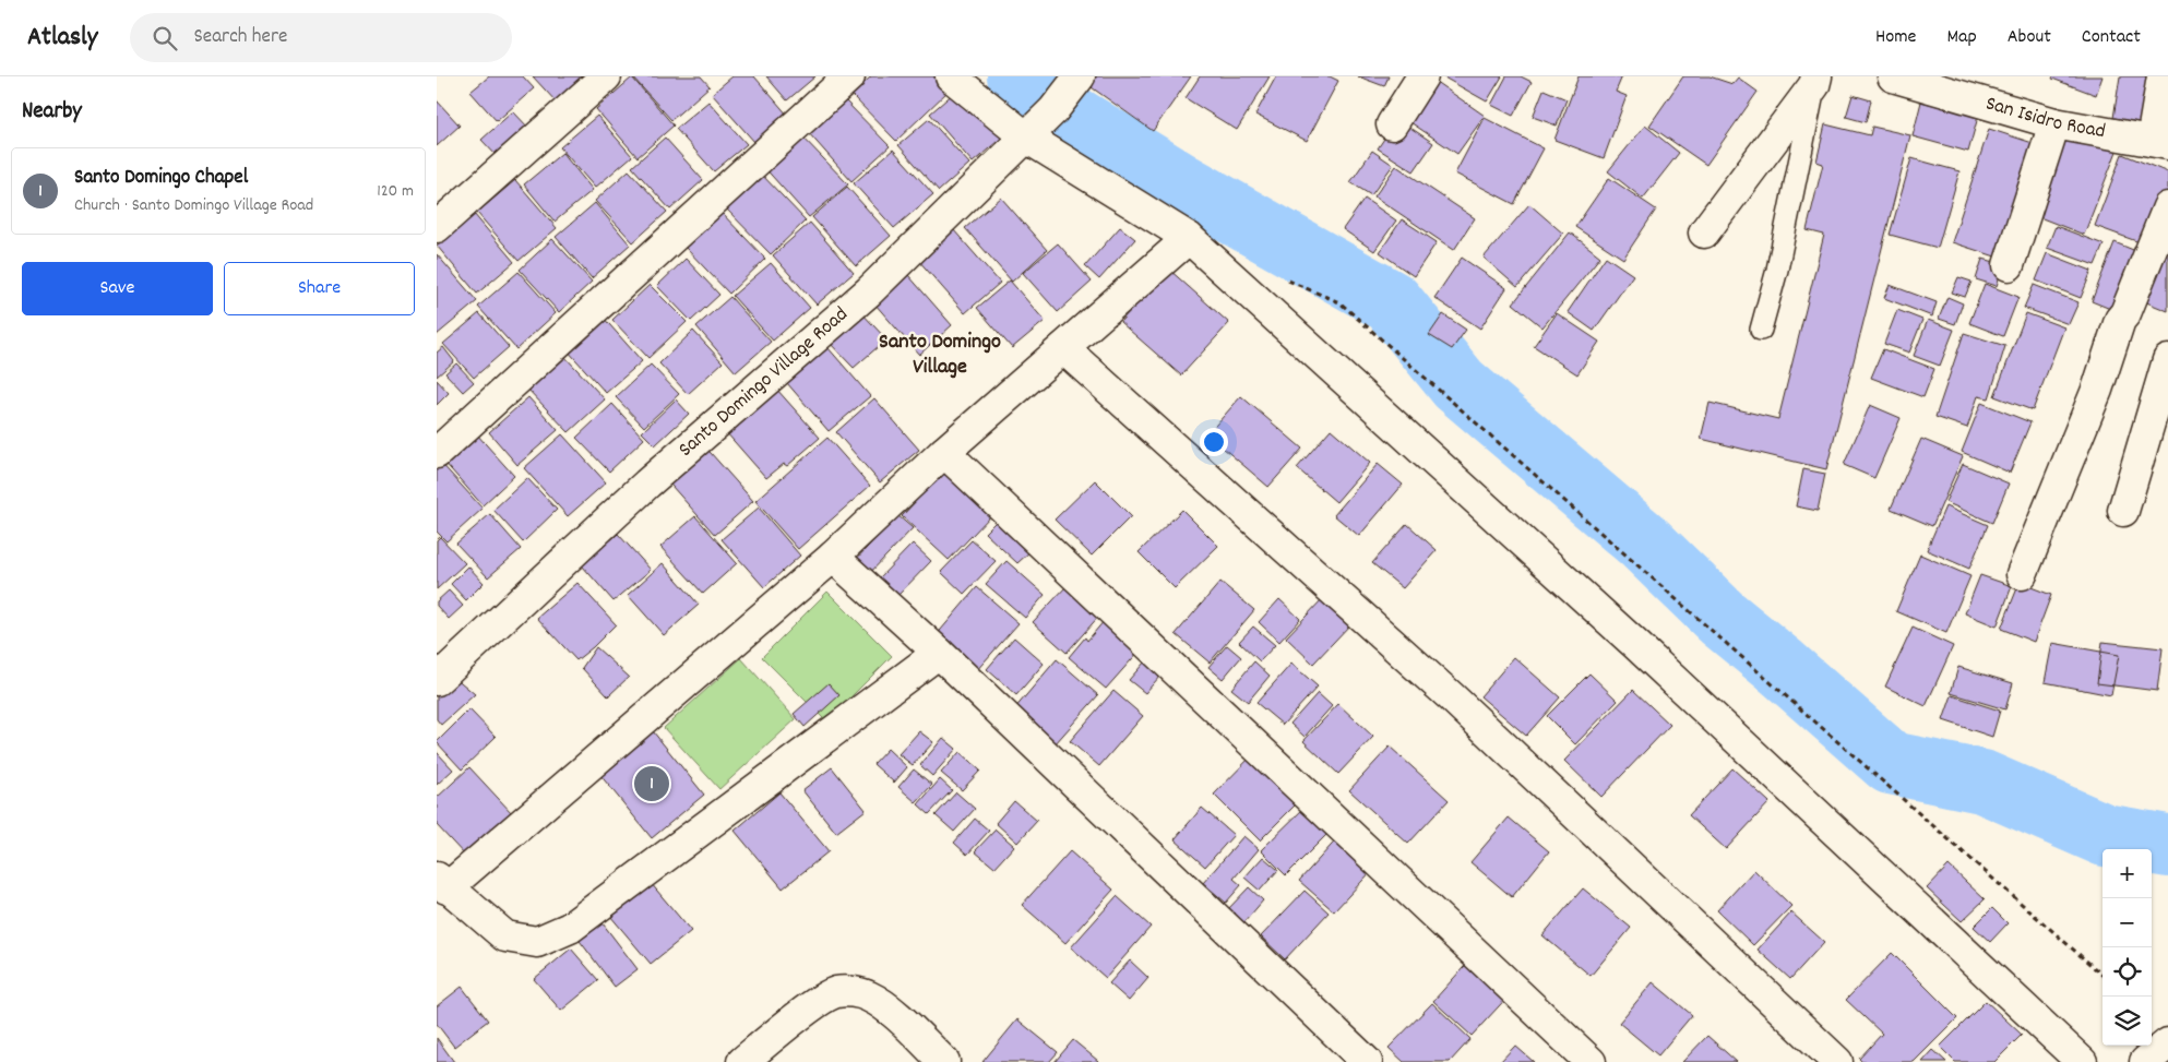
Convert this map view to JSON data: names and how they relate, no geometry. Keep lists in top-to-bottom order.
{
  "streets": {
    "street": ["San Isidro Road", "Santo Domingo Village Road"]
  },
  "districts": ["Santo Domingo Village"],
  "page": {
    "header": "Atlasly",
    "search": "Search here",
    "nav": [
      "Home",
      "Map",
      "About",
      "Contact"
    ],
    "heading": "Nearby",
    "list": [
      {
        "mark": "1",
        "name": "Santo Domingo Chapel",
        "note": "Church · Santo Domingo Village Road",
        "value": "120 m"
      }
    ],
    "buttons": ["Save", "Share"],
    "pins": "1",
    "map_buttons": ["+", "−"]
  }
}
